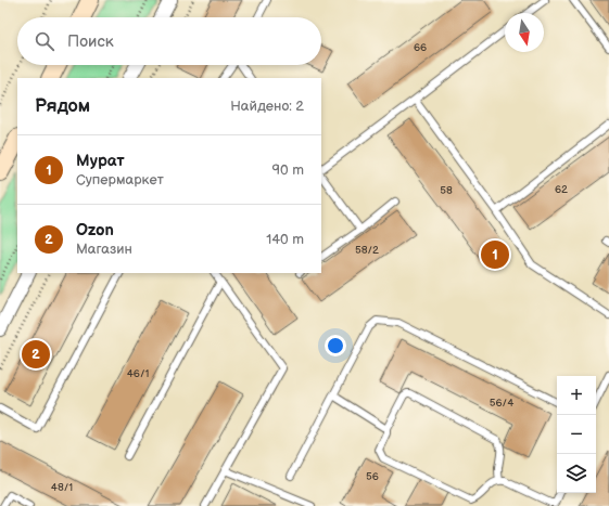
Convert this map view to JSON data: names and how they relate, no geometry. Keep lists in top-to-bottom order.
{
  "house_numbers": [
    "66",
    "62",
    "58",
    "58/2",
    "46/1",
    "56/4",
    "56",
    "48/1"
  ],
  "north": "bottom",
  "page": {
    "search": "Поиск",
    "heading": ["Рядом", "Найдено: 2"],
    "list": [
      {
        "mark": "1",
        "name": "Мурат",
        "note": "Супермаркет",
        "value": "90 m"
      },
      {
        "mark": "2",
        "name": "Ozon",
        "note": "Магазин",
        "value": "140 m"
      }
    ],
    "pins": ["1", "2"],
    "map_buttons": ["+", "−"]
  }
}
